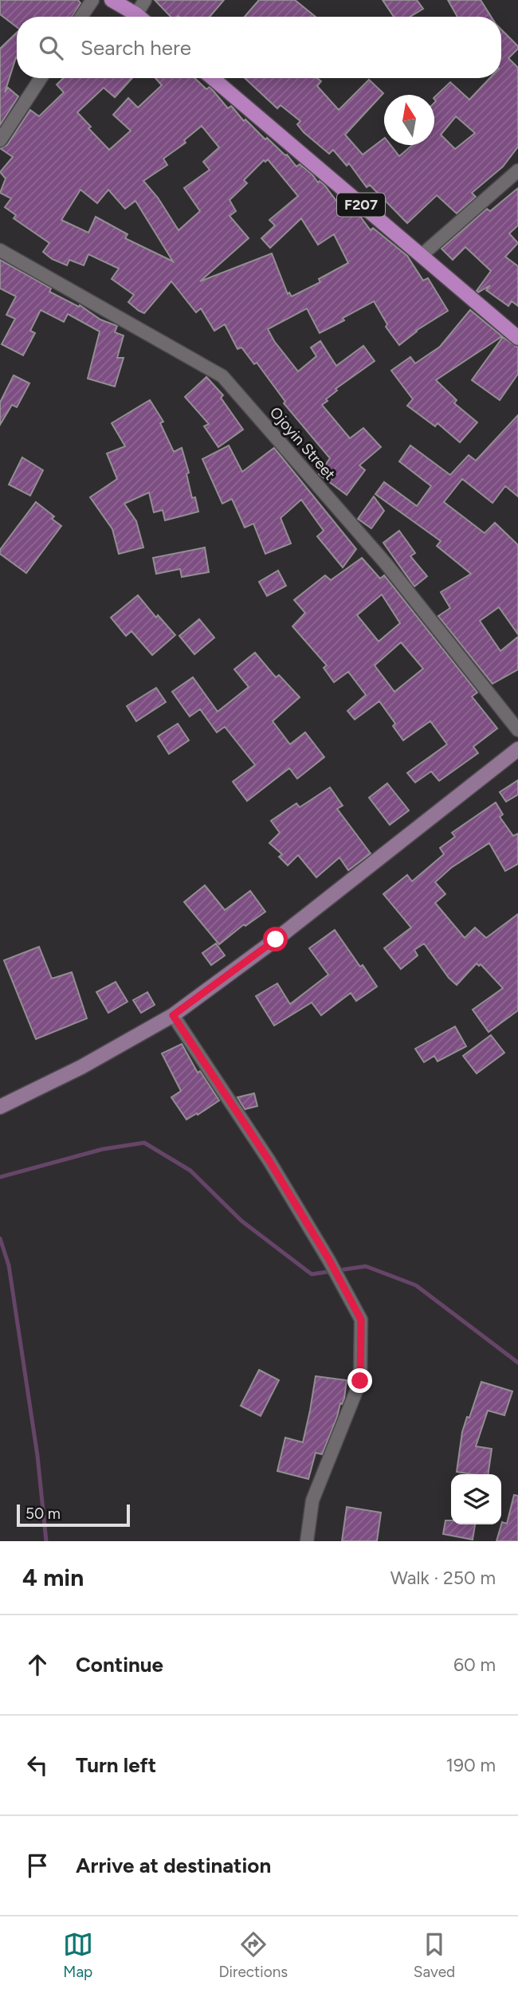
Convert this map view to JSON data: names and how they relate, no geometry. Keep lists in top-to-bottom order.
{
  "streets": {
    "main road": ["F207"],
    "street": ["Ojoyin Street"]
  },
  "scale_bar": "50 m",
  "north": "top",
  "page": {
    "search": "Search here",
    "scale": "50 m",
    "heading": ["4 min", "Walk · 250 m"],
    "list": [
      ["Continue", "60 m"],
      ["Turn left", "190 m"],
      "Arrive at destination"
    ],
    "nav": ["Map", "Directions", "Saved"]
  }
}
